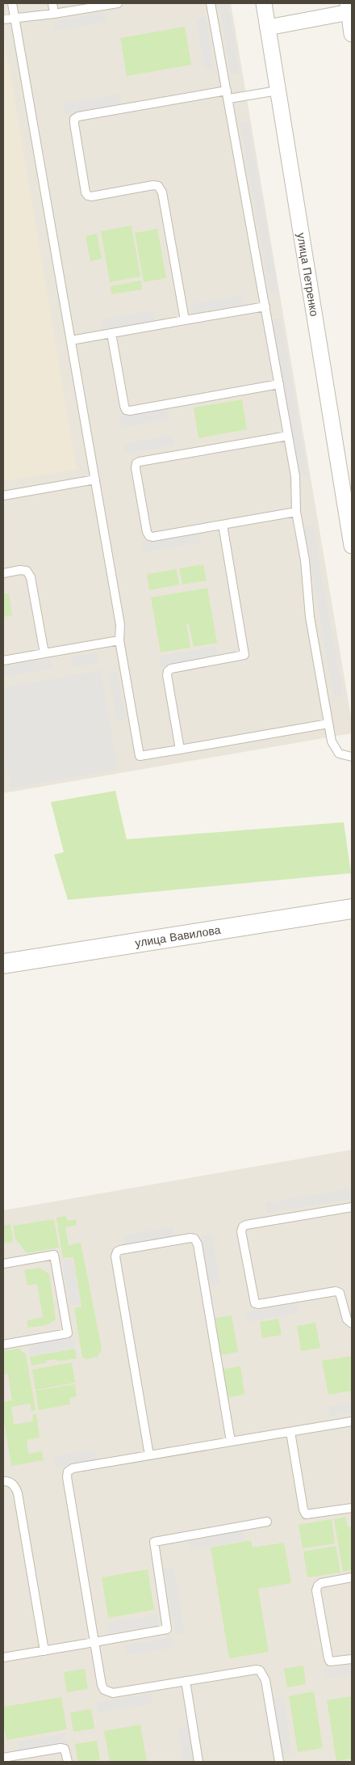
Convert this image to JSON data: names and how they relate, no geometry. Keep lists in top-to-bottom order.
{
  "streets": {
    "street": ["улица Петренко", "улица Вавилова"]
  }
}
